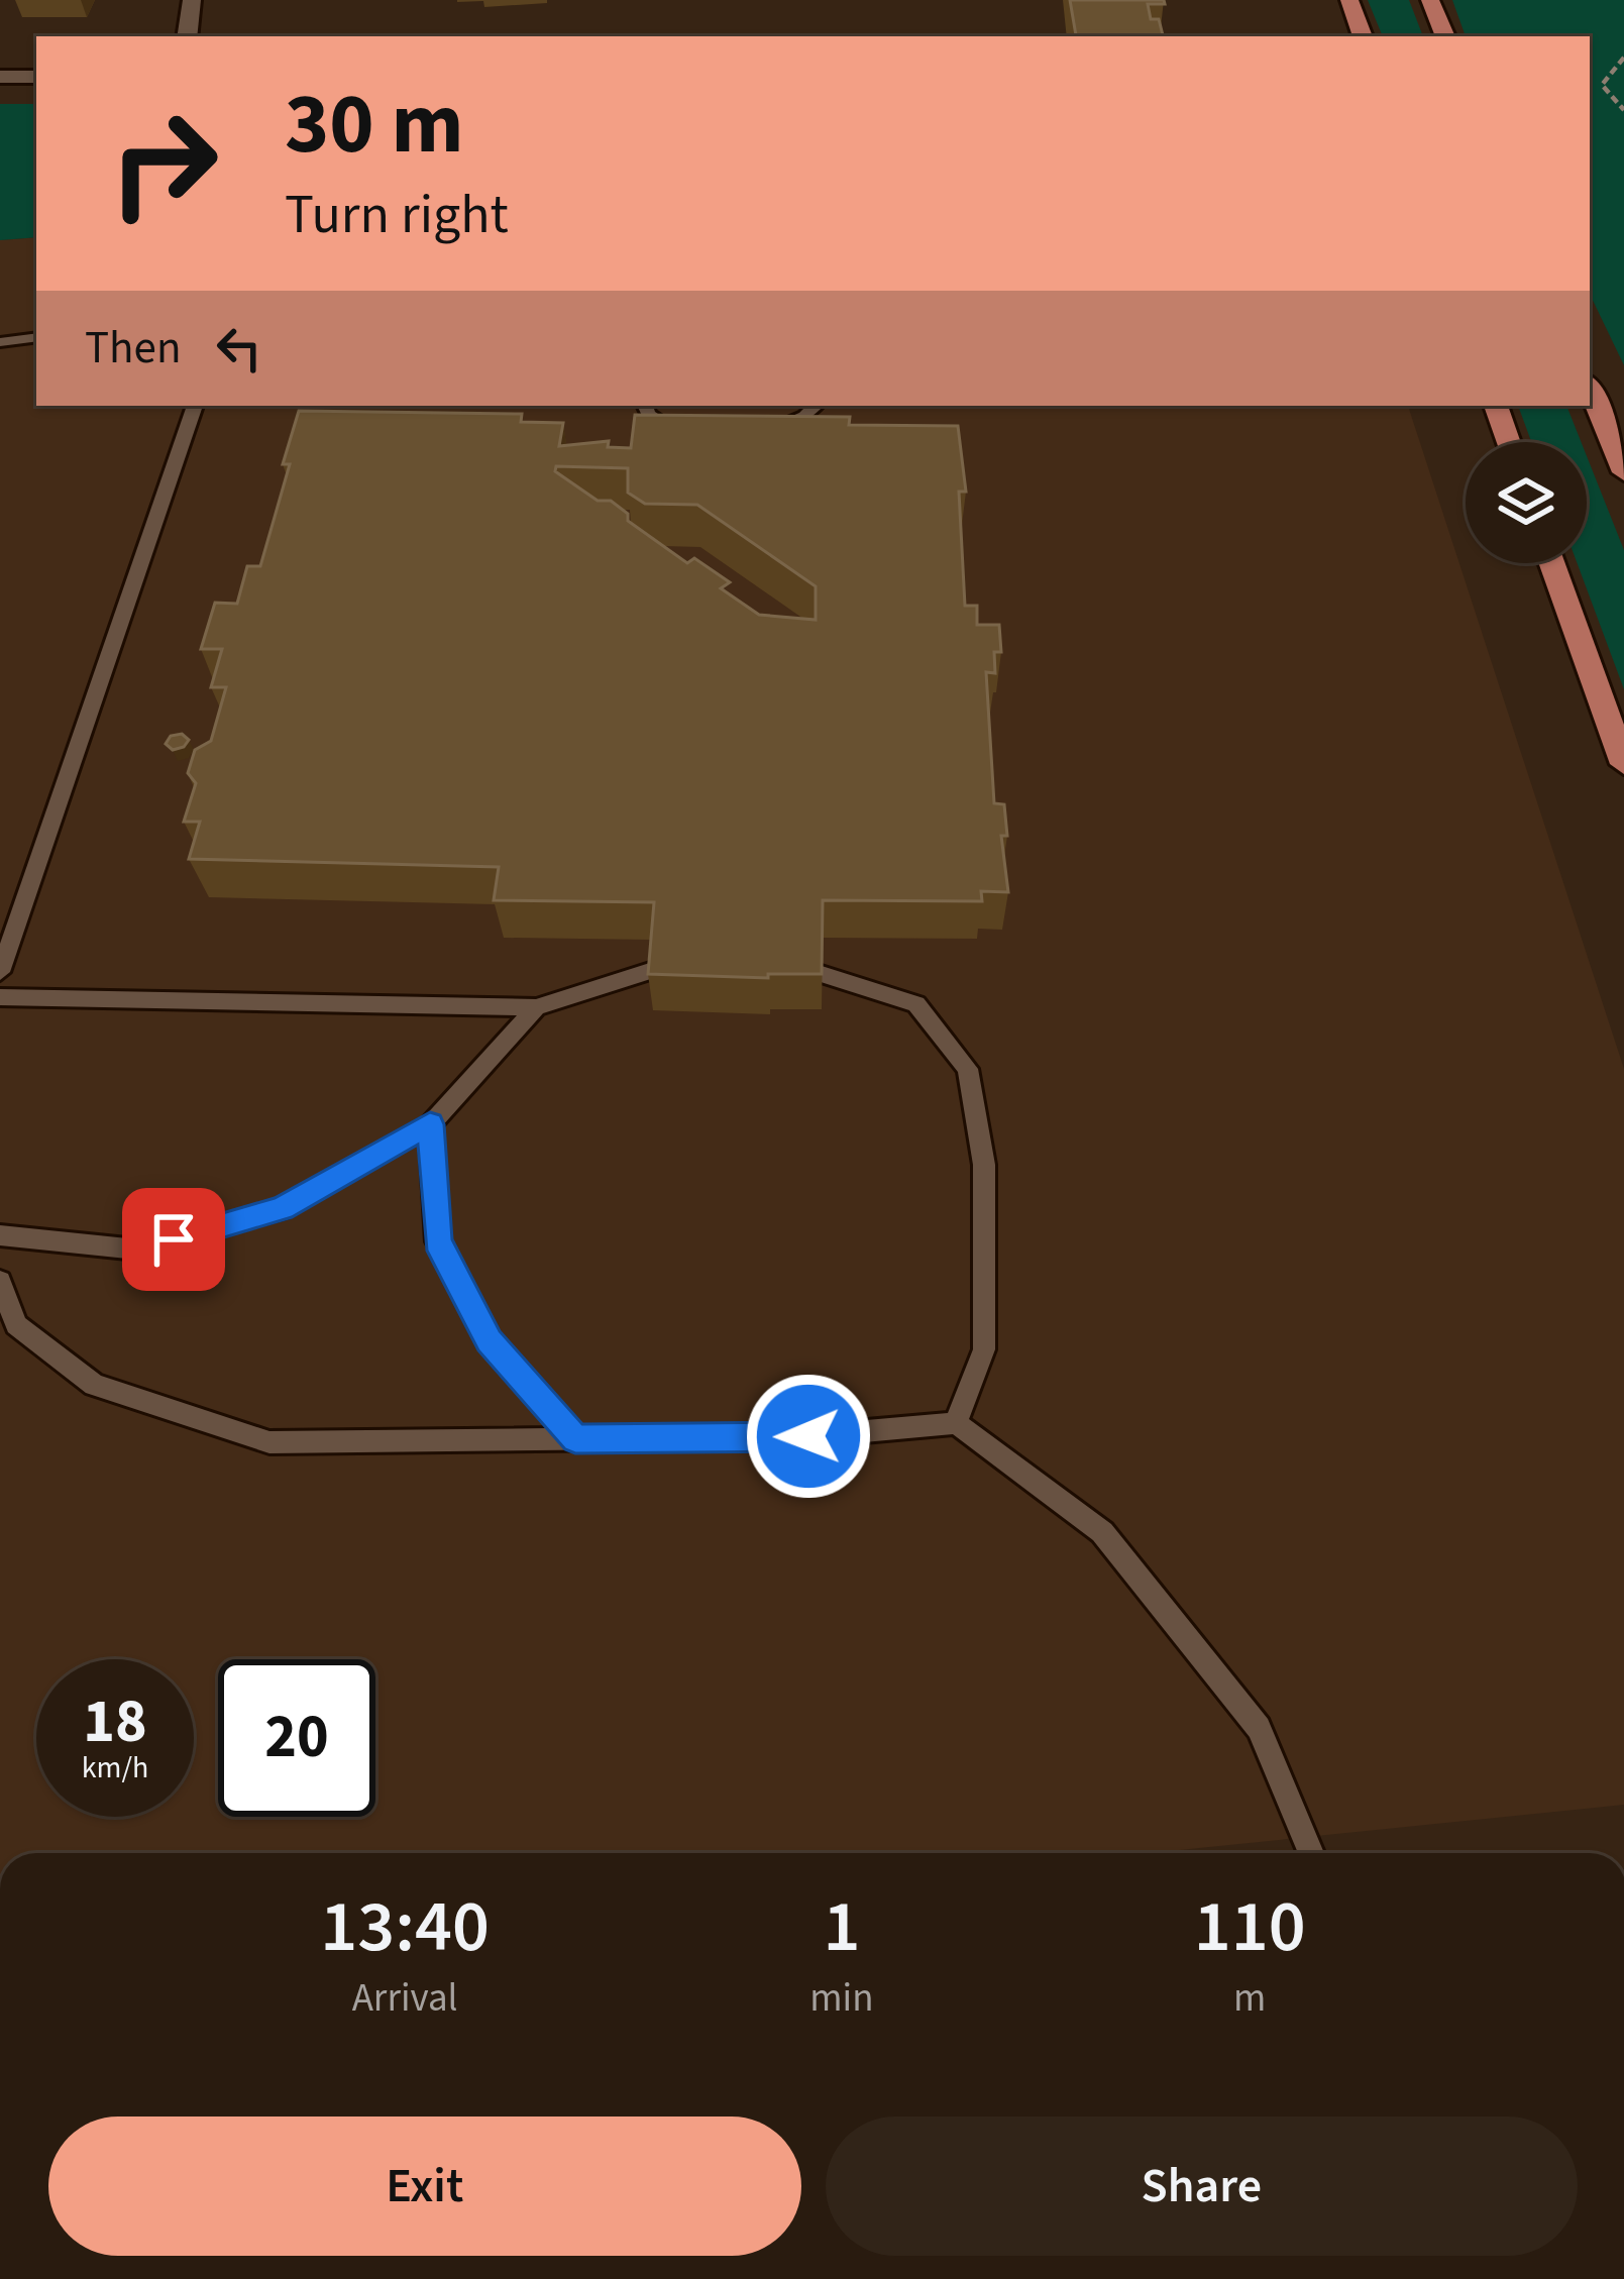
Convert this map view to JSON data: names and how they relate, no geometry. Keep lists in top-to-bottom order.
{
  "page": {
    "turn": ["30 m", "Turn right"],
    "then": "Then",
    "speed": "18 km/h",
    "limit": "20",
    "eta": [
      "13:40",
      "Arrival",
      "1",
      "min",
      "110",
      "m"
    ],
    "buttons": ["Exit", "Share"]
  }
}
